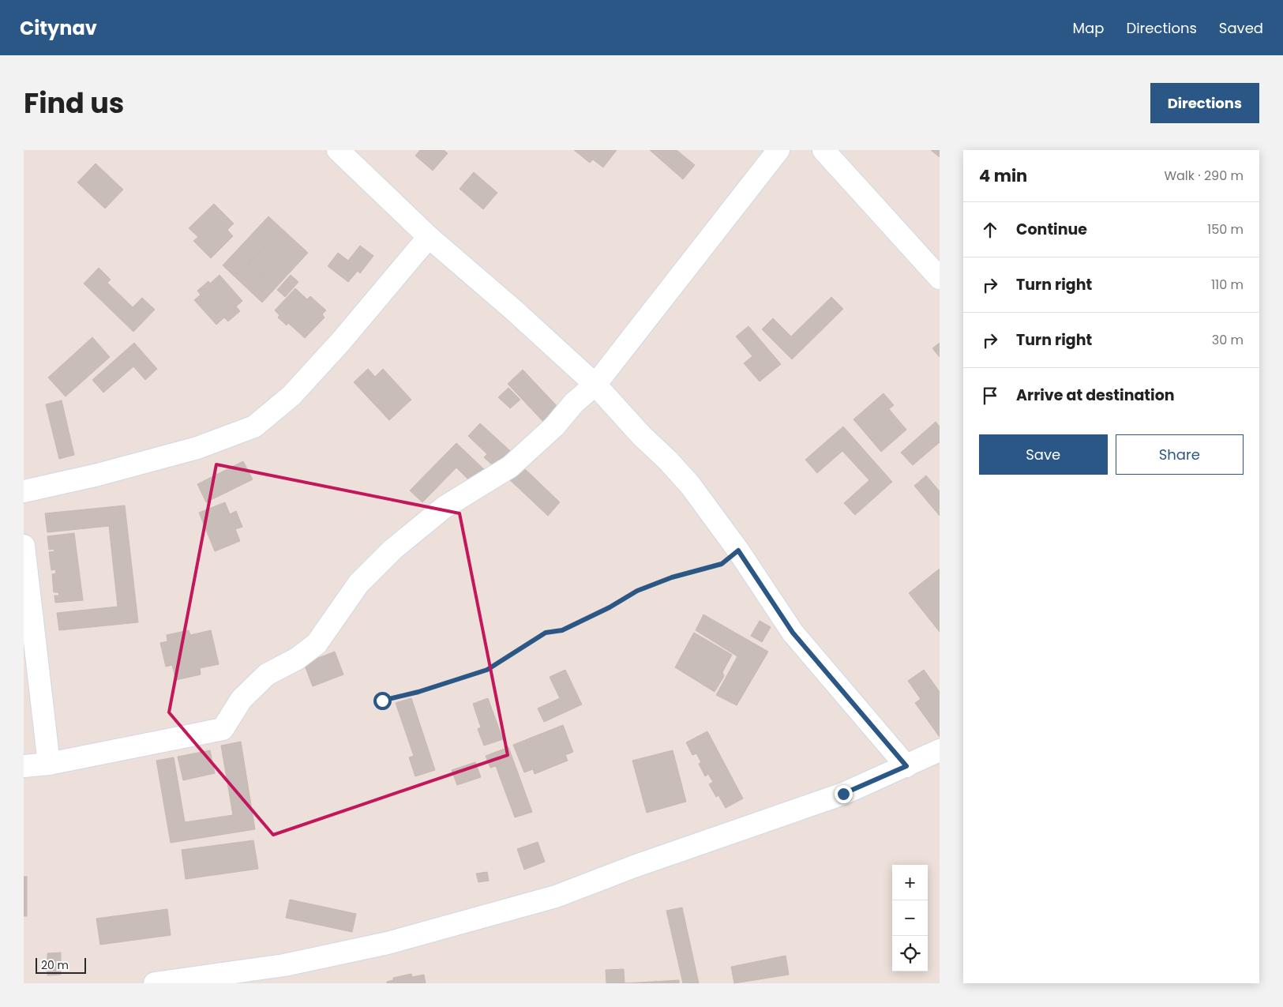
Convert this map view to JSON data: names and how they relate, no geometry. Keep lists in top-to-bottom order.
{
  "scale_bar": "20 m",
  "page": {
    "header": "Citynav",
    "nav": ["Map", "Directions", "Saved"],
    "title": "Find us",
    "buttons": [
      "Directions",
      ["Save", "Share"]
    ],
    "heading": ["4 min", "Walk · 290 m"],
    "list": [
      ["Continue", "150 m"],
      ["Turn right", "110 m"],
      ["Turn right", "30 m"],
      "Arrive at destination"
    ],
    "map_buttons": ["+", "−"],
    "scale": "20 m"
  }
}
